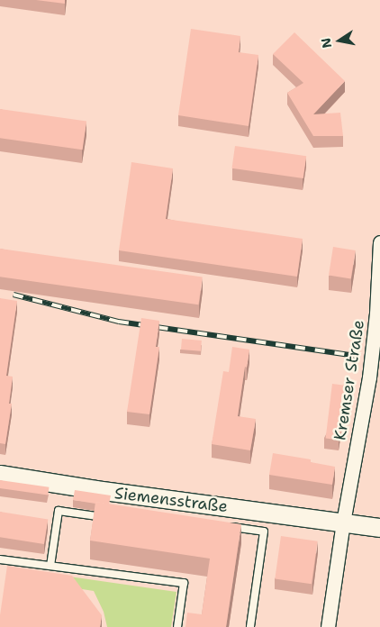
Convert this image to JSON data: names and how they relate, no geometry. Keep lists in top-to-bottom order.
{
  "streets": {
    "street": ["Kremser Straße", "Siemensstraße"]
  },
  "crossings": [
    ["Kremser Straße", "Siemensstraße"]
  ],
  "north": "left"
}
